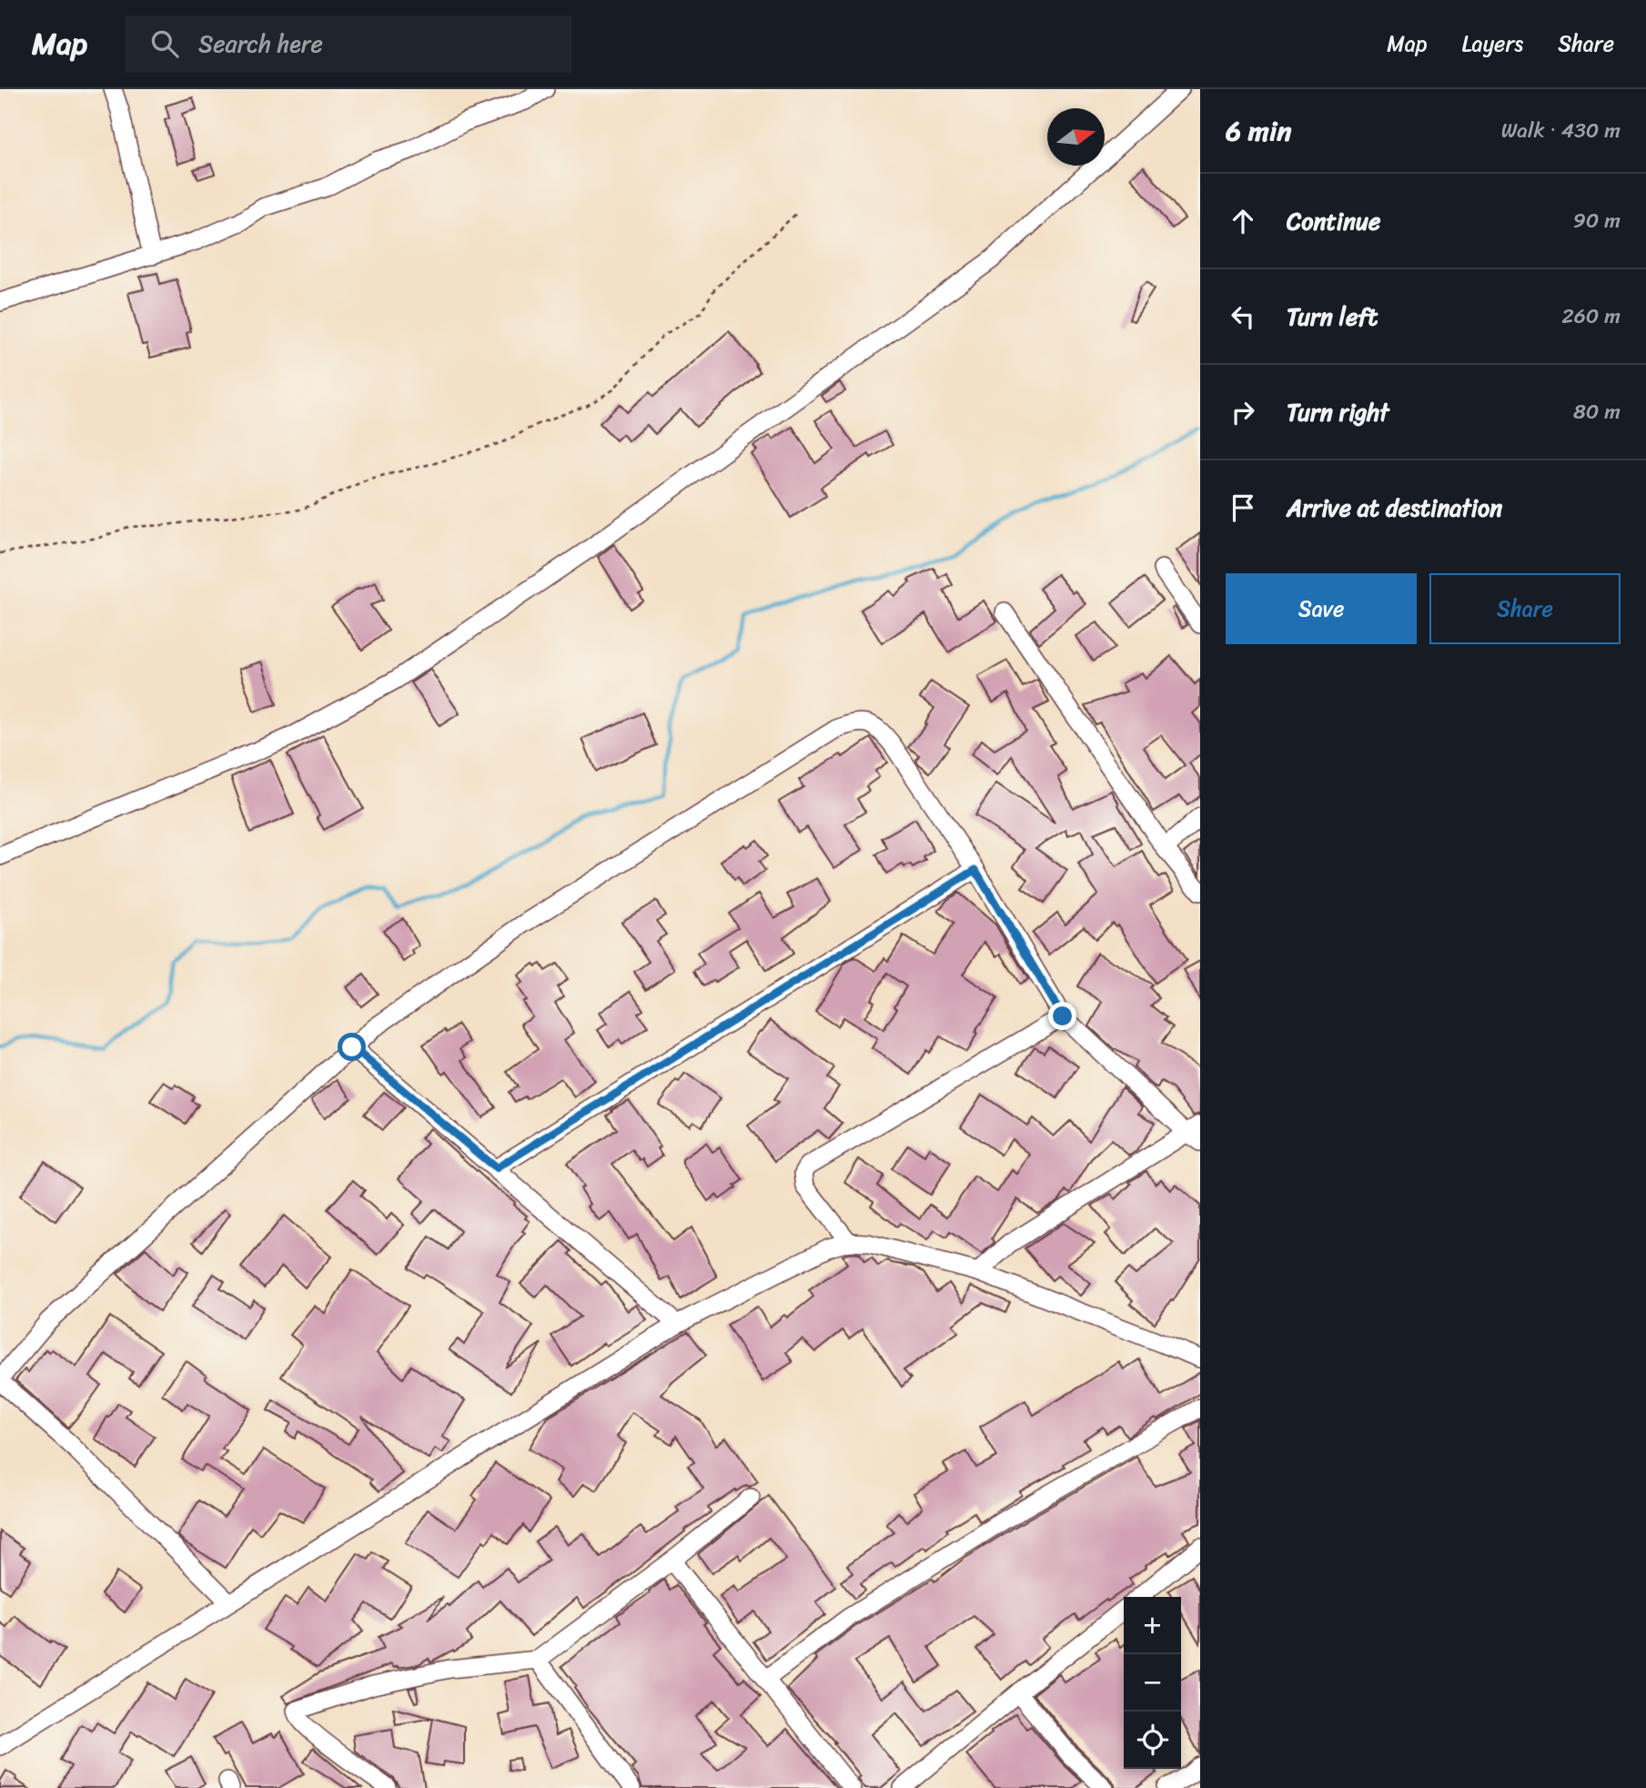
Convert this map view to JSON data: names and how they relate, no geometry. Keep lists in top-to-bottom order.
{
  "north": "right",
  "page": {
    "header": "Map",
    "search": "Search here",
    "nav": ["Map", "Layers", "Share"],
    "heading": ["6 min", "Walk · 430 m"],
    "list": [
      ["Continue", "90 m"],
      ["Turn left", "260 m"],
      ["Turn right", "80 m"],
      "Arrive at destination"
    ],
    "buttons": ["Save", "Share"],
    "map_buttons": ["+", "−"]
  }
}
